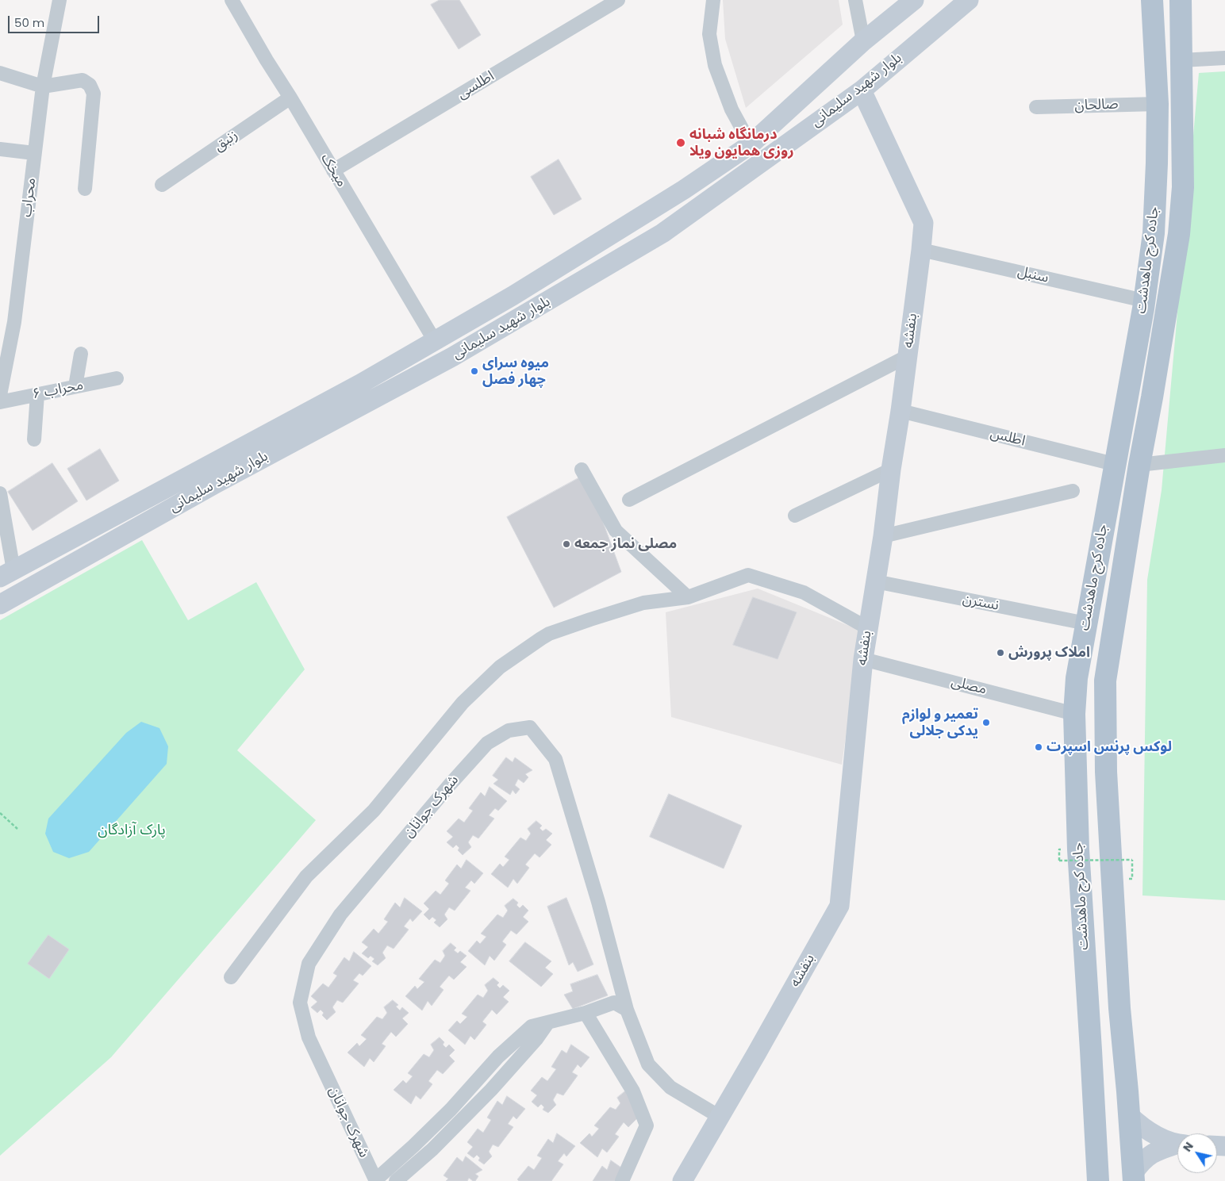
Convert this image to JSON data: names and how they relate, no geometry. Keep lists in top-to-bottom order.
{
  "streets": {
    "main road": ["بلوار شهید سلیمانی", "جاده کرج ماهدشت", "بنفشه"],
    "street": [
      "اطلسی",
      "صالحان",
      "زنبق",
      "میخک",
      "محراب",
      "سنبل",
      "محراب ۶",
      "اطلس",
      "نسترن",
      "مصلی",
      "شهرک جوانان"
    ]
  },
  "crossings": [
    ["اطلسی", "میخک"],
    ["بلوار شهید سلیمانی", "میخک"],
    ["بلوار شهید سلیمانی", "بنفشه"],
    ["صالحان", "جاده کرج ماهدشت"],
    ["زنبق", "میخک"],
    ["جاده کرج ماهدشت", "سنبل"],
    ["جاده کرج ماهدشت", "اطلس"],
    ["جاده کرج ماهدشت", "نسترن"],
    ["جاده کرج ماهدشت", "مصلی"],
    ["سنبل", "بنفشه"],
    ["بنفشه", "اطلس"],
    ["بنفشه", "نسترن"],
    ["بنفشه", "مصلی"],
    ["بنفشه", "شهرک جوانان"]
  ],
  "parks": ["پارک آزادگان"],
  "places": [
    "درمانگاه شبانه روزی همایون ویلا",
    "میوه سرای چهار فصل",
    "مصلی نماز جمعه",
    "املاک پرورش",
    "تعمیر و لوازم یدکی جلالی",
    "لوکس پرنس اسپرت"
  ],
  "scale_bar": "50 m",
  "north": "top left"
}
